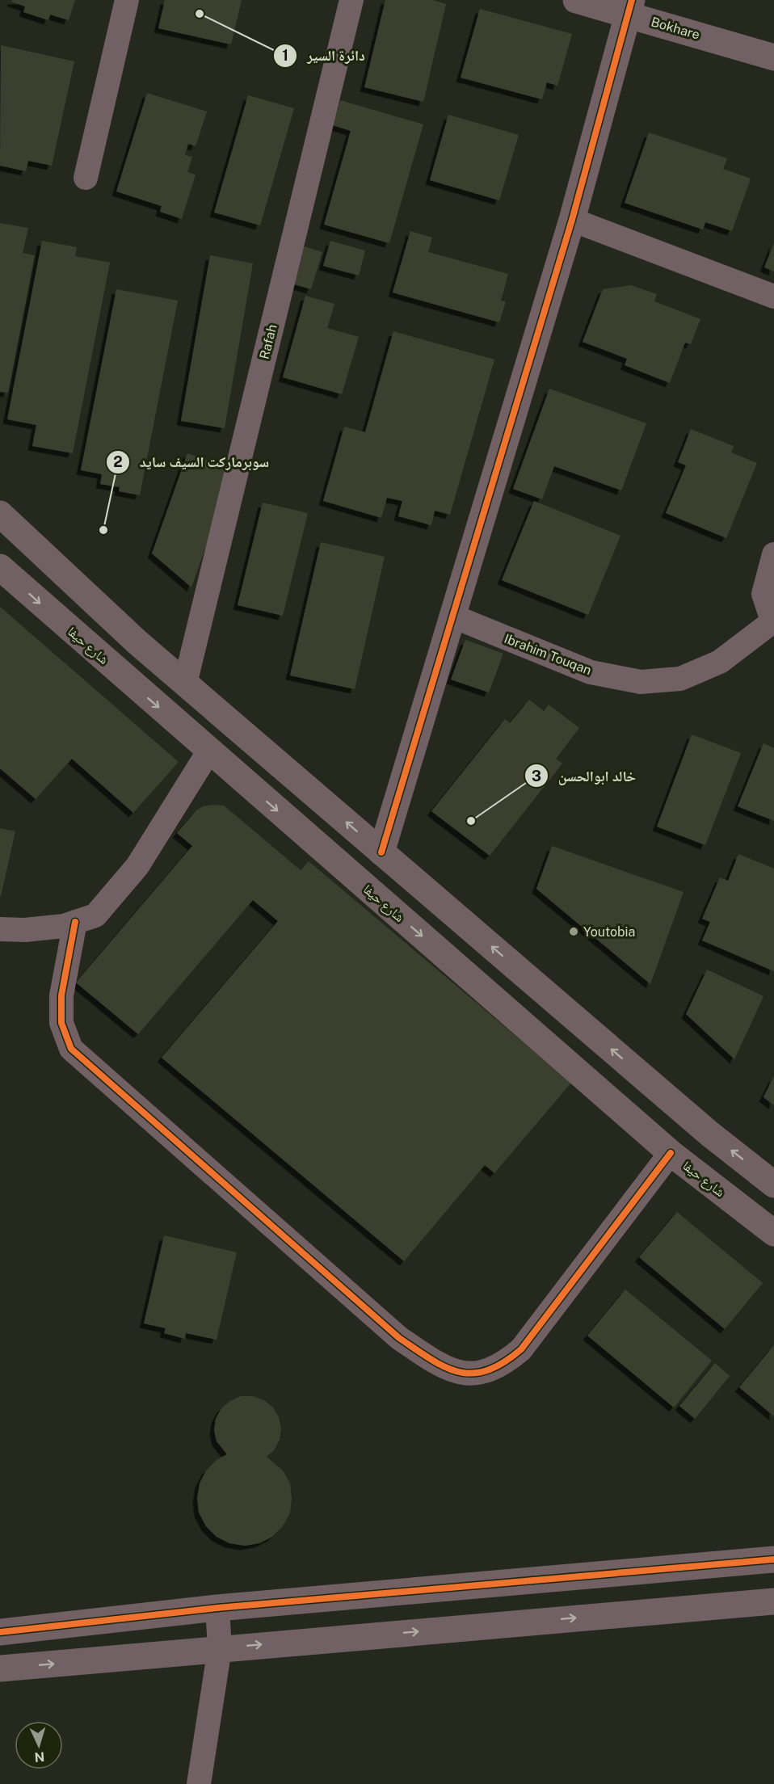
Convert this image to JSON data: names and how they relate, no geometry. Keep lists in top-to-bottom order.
{
  "streets": {
    "main road": ["شارع حيفا"],
    "street": ["Bokhare", "Rafah", "Ibrahim Touqan"]
  },
  "places": [
    "دائرة السير",
    "سوبرماركت السيف سايد",
    "خالد ابوالحسن",
    "Youtobia"
  ],
  "north": "bottom"
}
